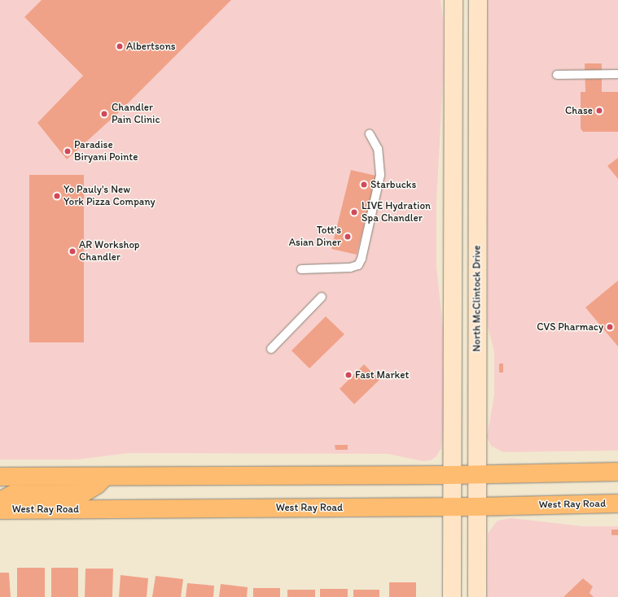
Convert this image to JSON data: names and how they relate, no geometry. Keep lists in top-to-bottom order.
{
  "streets": {
    "main road": ["North McClintock Drive", "West Ray Road"]
  },
  "crossings": [
    ["North McClintock Drive", "West Ray Road"]
  ],
  "places": [
    "Albertsons",
    "Chase",
    "Chandler Pain Clinic",
    "Paradise Biryani Pointe",
    "Starbucks",
    "Yo Pauly's New York Pizza Company",
    "LIVE Hydration Spa Chandler",
    "Tott's Asian Diner",
    "AR Workshop Chandler",
    "CVS Pharmacy",
    "Fast Market"
  ]
}
